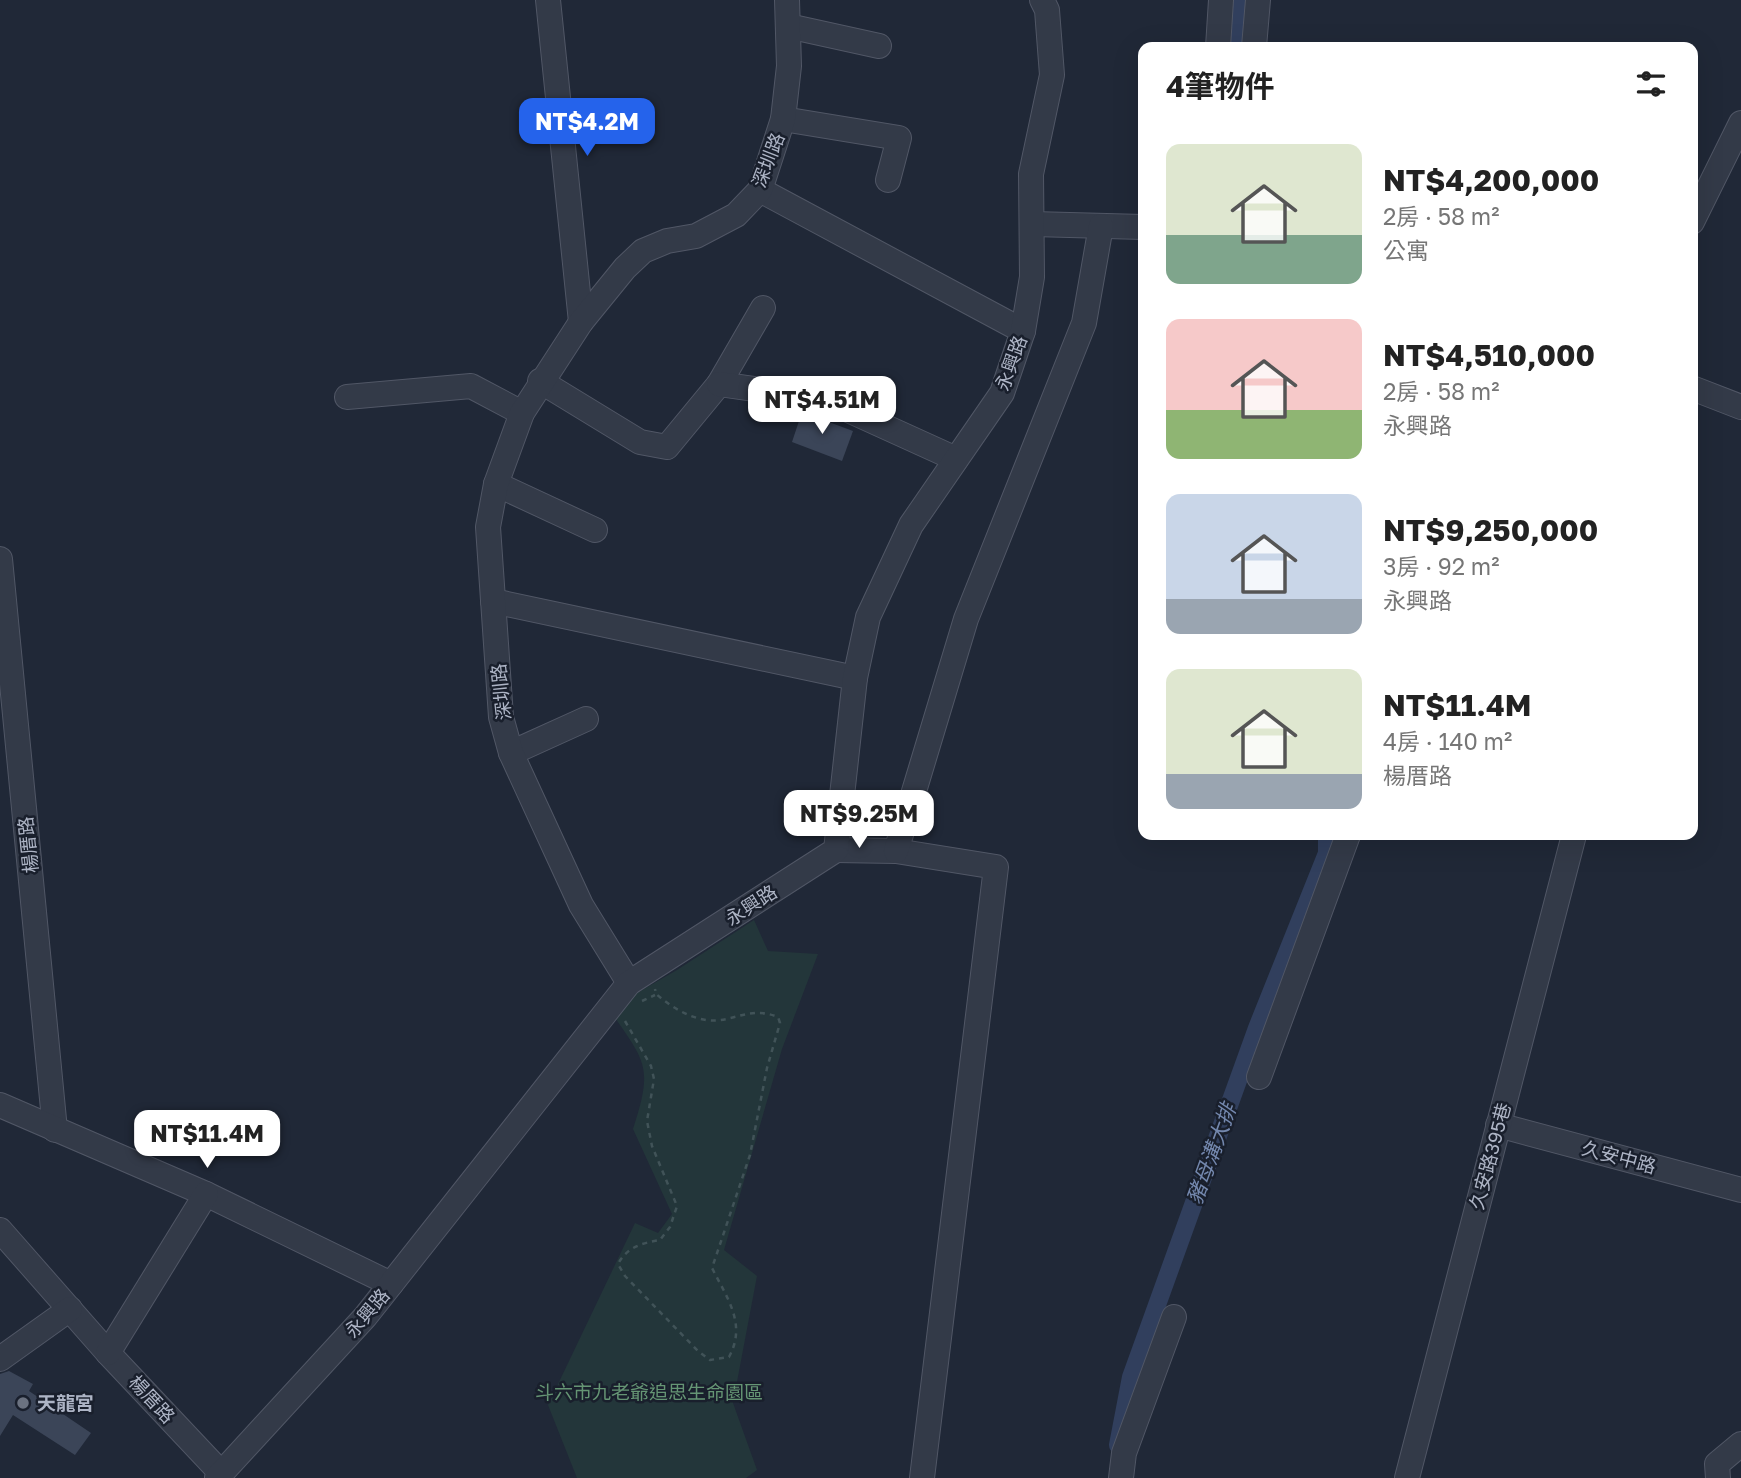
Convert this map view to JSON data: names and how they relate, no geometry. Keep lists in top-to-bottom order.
{
  "streets": {
    "street": [
      "深圳路",
      "永興路",
      "楊厝路",
      "久安路395巷",
      "久安中路"
    ]
  },
  "crossings": [
    ["深圳路", "永興路"],
    ["永興路", "楊厝路"],
    ["久安路395巷", "久安中路"]
  ],
  "water": ["豬母溝大排"],
  "parks": ["斗六市九老爺追思生命園區"],
  "places": ["天龍宮"],
  "page": {
    "heading": "4筆物件",
    "price": [
      "NT$4.2M",
      "NT$4.51M",
      "NT$9.25M",
      "NT$11.4M"
    ],
    "list": [
      {
        "name": "NT$4,200,000",
        "note": "2房 · 58 m² · 公寓"
      },
      {
        "name": "NT$4,510,000",
        "note": "2房 · 58 m² · 永興路"
      },
      {
        "name": "NT$9,250,000",
        "note": "3房 · 92 m² · 永興路"
      },
      {
        "name": "NT$11.4M",
        "note": "4房 · 140 m² · 楊厝路"
      }
    ]
  }
}
